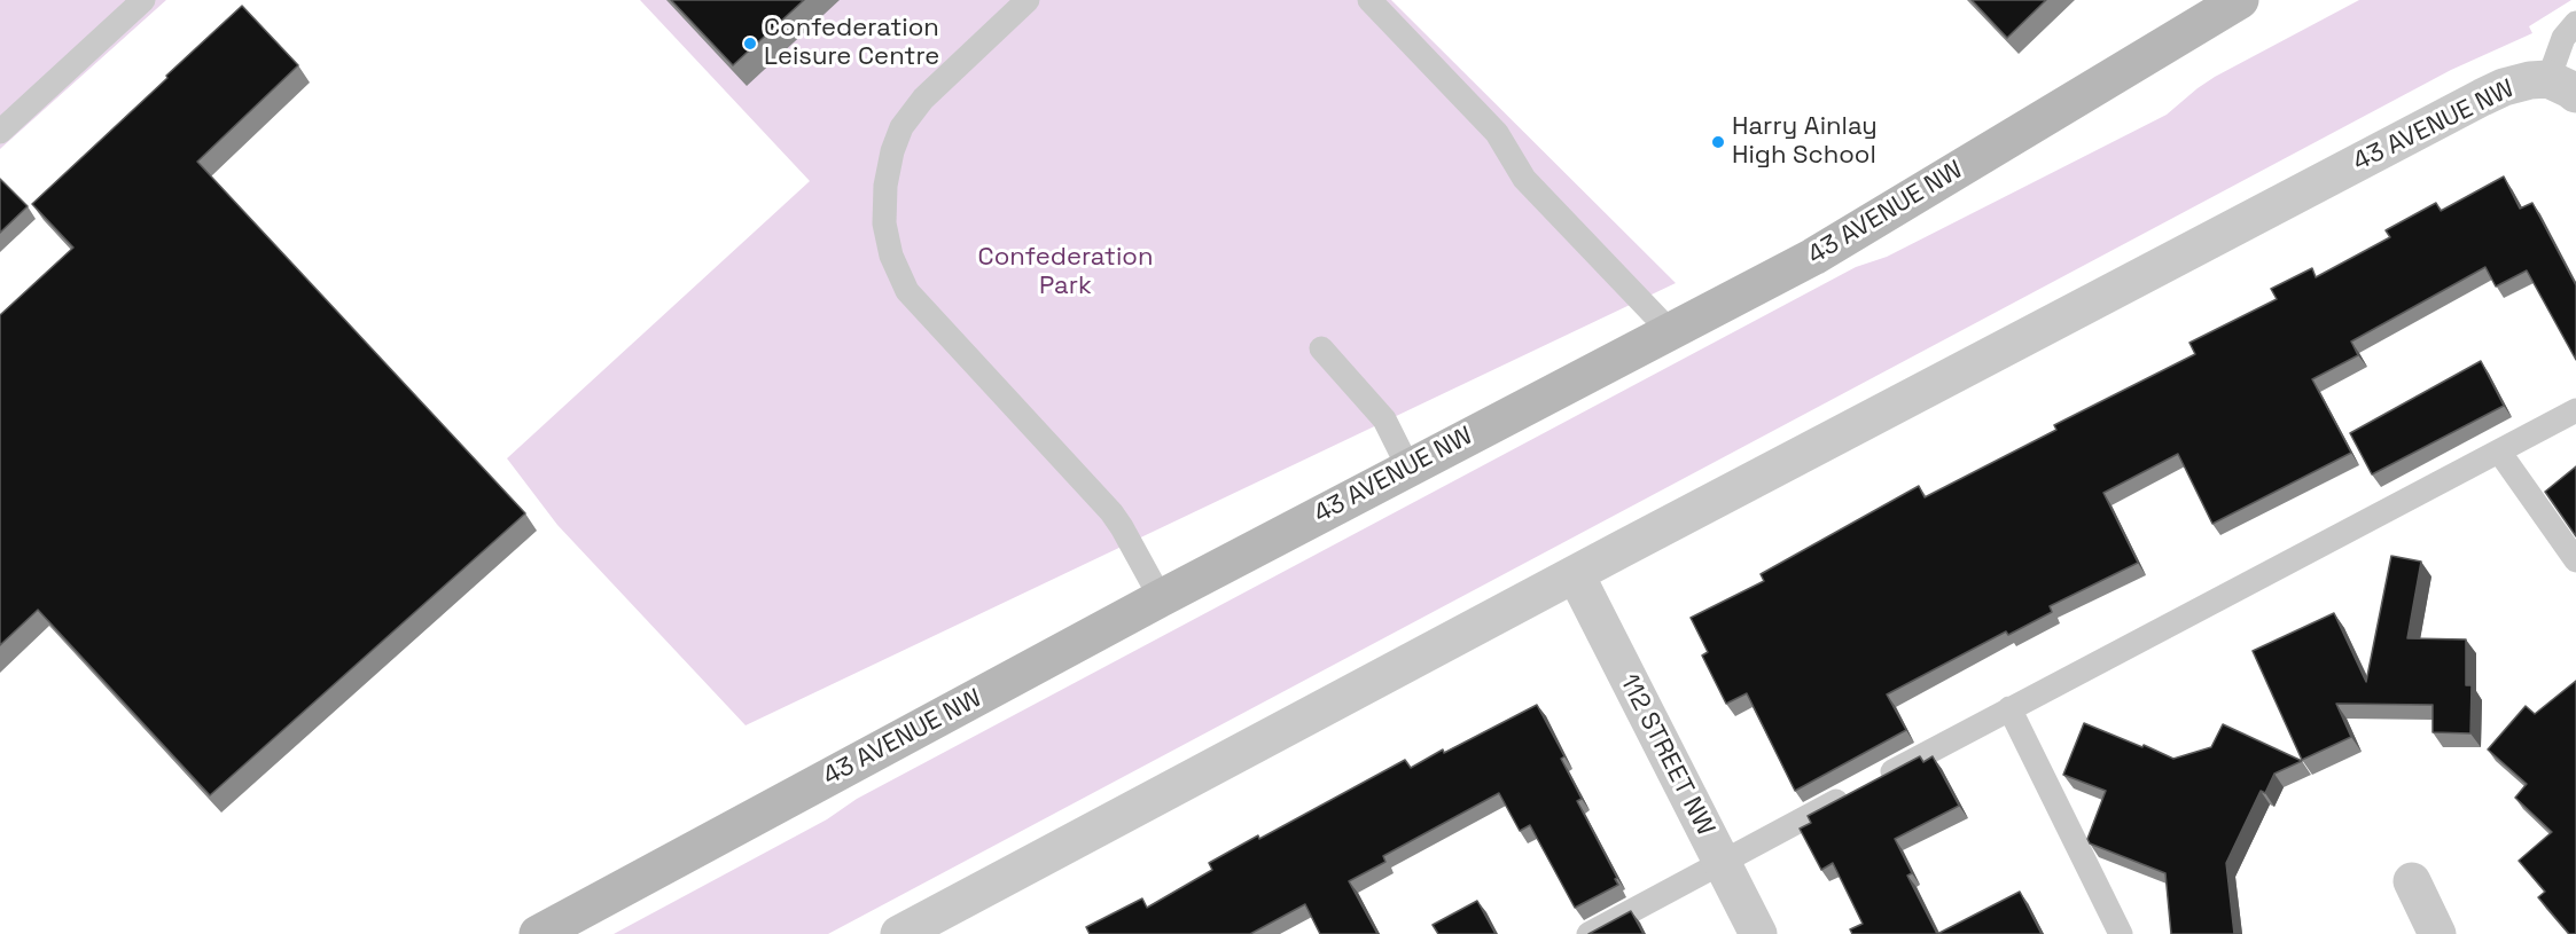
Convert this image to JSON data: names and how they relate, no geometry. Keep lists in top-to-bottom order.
{
  "streets": {
    "street": ["43 AVENUE NW", "112 STREET NW"]
  },
  "crossings": [
    ["43 AVENUE NW", "112 STREET NW"]
  ],
  "parks": ["Confederation Park"],
  "places": ["Confederation Leisure Centre", "Harry Ainlay High School"]
}
